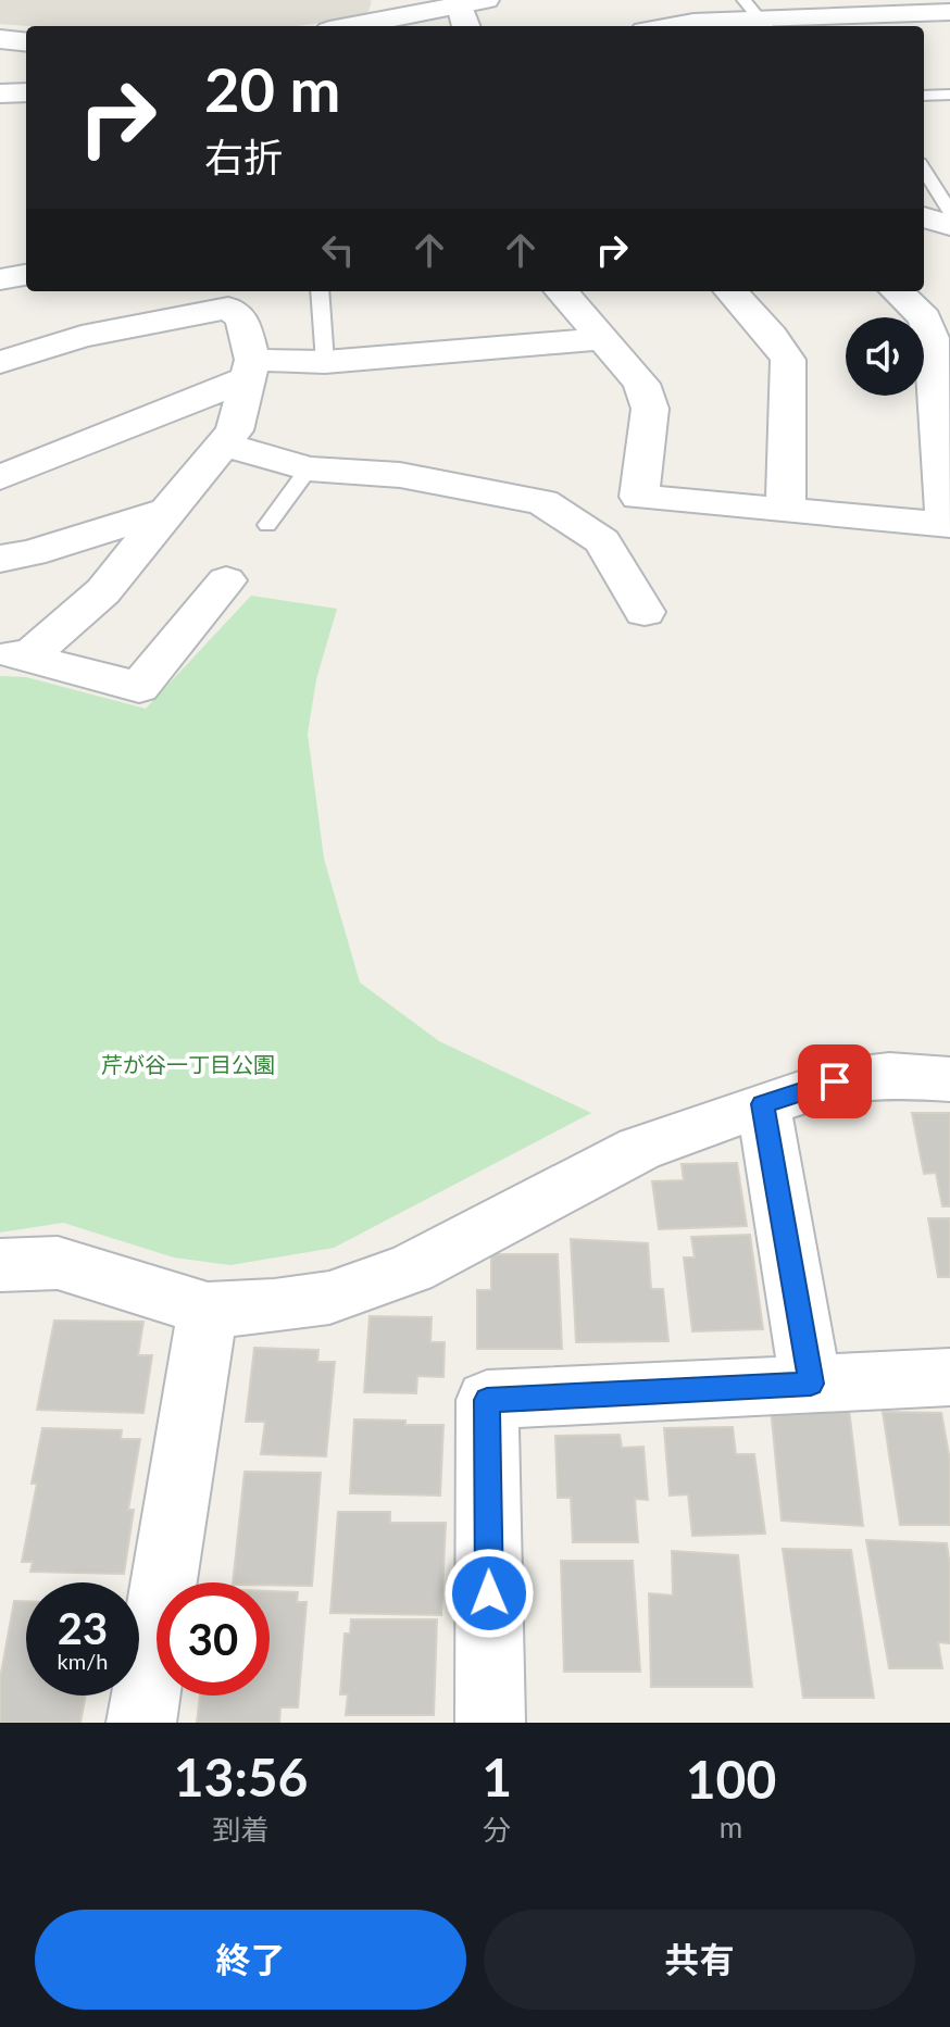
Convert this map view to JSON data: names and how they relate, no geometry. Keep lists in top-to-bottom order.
{
  "parks": ["芹が谷一丁目公園"],
  "page": {
    "turn": ["20 m", "右折"],
    "speed": "23 km/h",
    "limit": "30",
    "eta": [
      "13:56",
      "到着",
      "1",
      "分",
      "100",
      "m"
    ],
    "buttons": ["終了", "共有"]
  }
}
